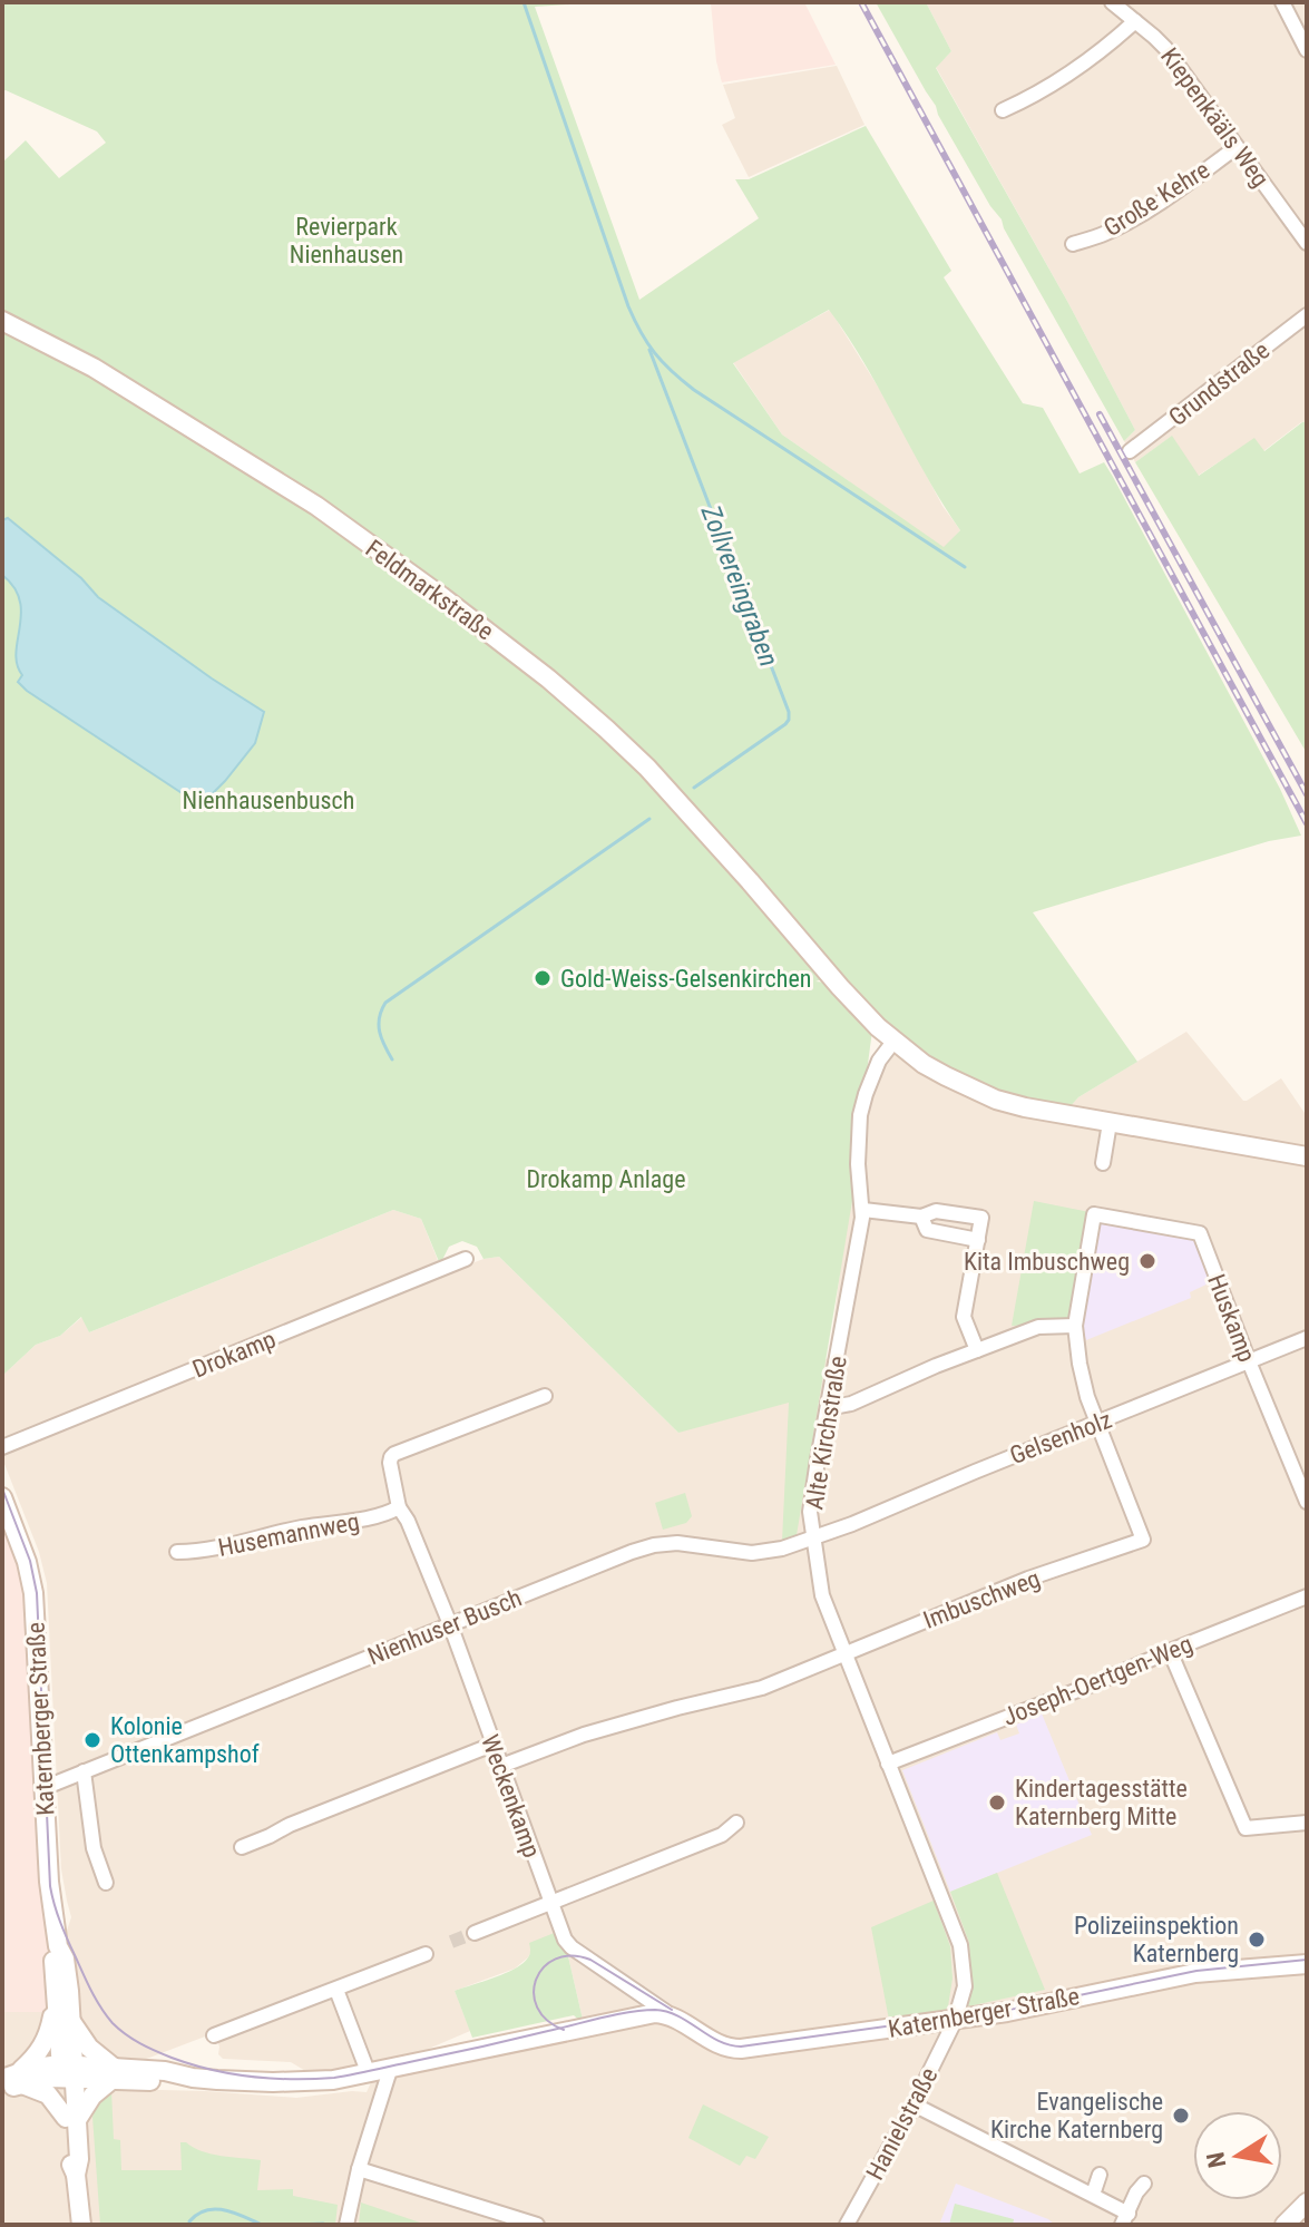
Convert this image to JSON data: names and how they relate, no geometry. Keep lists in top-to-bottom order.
{
  "streets": {
    "main road": ["Feldmarkstraße", "Katernberger Straße"],
    "street": [
      "Kiepenkääls Weg",
      "Große Kehre",
      "Grundstraße",
      "Huskamp",
      "Drokamp",
      "Alte Kirchstraße",
      "Gelsenholz",
      "Husemannweg",
      "Imbuschweg",
      "Nienhuser Busch",
      "Joseph-Oertgen-Weg",
      "Weckenkamp",
      "Hanielstraße"
    ]
  },
  "crossings": [
    ["Kiepenkääls Weg", "Große Kehre"],
    ["Feldmarkstraße", "Alte Kirchstraße"],
    ["Huskamp", "Gelsenholz"],
    ["Huskamp", "Imbuschweg"],
    ["Alte Kirchstraße", "Gelsenholz"],
    ["Alte Kirchstraße", "Imbuschweg"],
    ["Alte Kirchstraße", "Nienhuser Busch"],
    ["Alte Kirchstraße", "Joseph-Oertgen-Weg"],
    ["Alte Kirchstraße", "Katernberger Straße"],
    ["Alte Kirchstraße", "Hanielstraße"],
    ["Gelsenholz", "Imbuschweg"],
    ["Gelsenholz", "Nienhuser Busch"],
    ["Imbuschweg", "Weckenkamp"],
    ["Nienhuser Busch", "Katernberger Straße"],
    ["Nienhuser Busch", "Weckenkamp"],
    ["Katernberger Straße", "Weckenkamp"],
    ["Katernberger Straße", "Hanielstraße"]
  ],
  "water": ["Zollvereingraben"],
  "parks": ["Revierpark Nienhausen", "Nienhausenbusch", "Drokamp Anlage"],
  "places": [
    "Gold-Weiss-Gelsenkirchen",
    "Kita Imbuschweg",
    "Kolonie Ottenkampshof",
    "Kindertagesstätte Katernberg Mitte",
    "Polizeiinspektion Katernberg",
    "Evangelische Kirche Katernberg"
  ],
  "north": "left"
}
